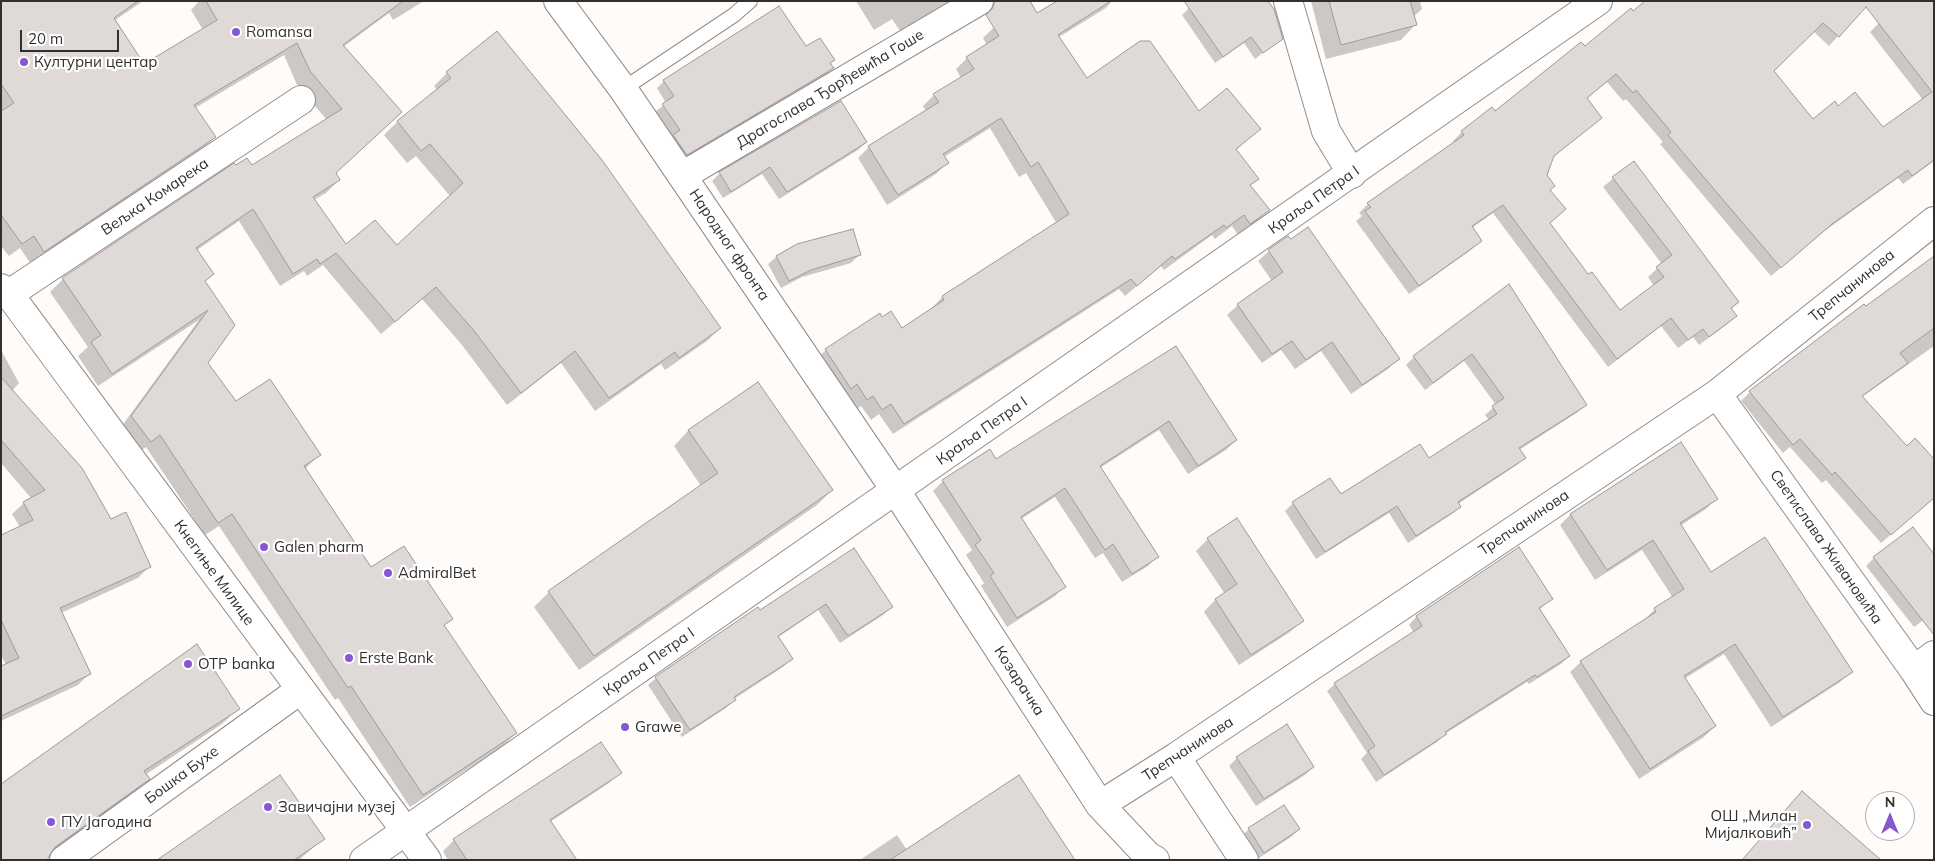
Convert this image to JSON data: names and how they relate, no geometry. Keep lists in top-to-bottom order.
{
  "streets": {
    "street": [
      "Драгослава Ђорђевића Гоше",
      "Вељка Комарека",
      "Краља Петра I",
      "Народног фронта",
      "Трепчанинова",
      "Светислава Живановића",
      "Кнегиње Милице",
      "Козарачка",
      "Бошка Бухе"
    ]
  },
  "crossings": [
    ["Драгослава Ђорђевића Гоше", "Народног фронта"],
    ["Вељка Комарека", "Кнегиње Милице"],
    ["Краља Петра I", "Народног фронта"],
    ["Краља Петра I", "Кнегиње Милице"],
    ["Краља Петра I", "Козарачка"],
    ["Народног фронта", "Козарачка"],
    ["Трепчанинова", "Светислава Живановића"],
    ["Трепчанинова", "Козарачка"],
    ["Кнегиње Милице", "Бошка Бухе"]
  ],
  "places": [
    "Romansa",
    "Културни центар",
    "Galen pharm",
    "AdmiralBet",
    "Erste Bank",
    "OTP banka",
    "Grawe",
    "Завичајни музеј",
    "ПУ Јагодина",
    "ОШ „Милан Мијалковић”"
  ],
  "scale_bar": "20 m",
  "north": "top"
}
